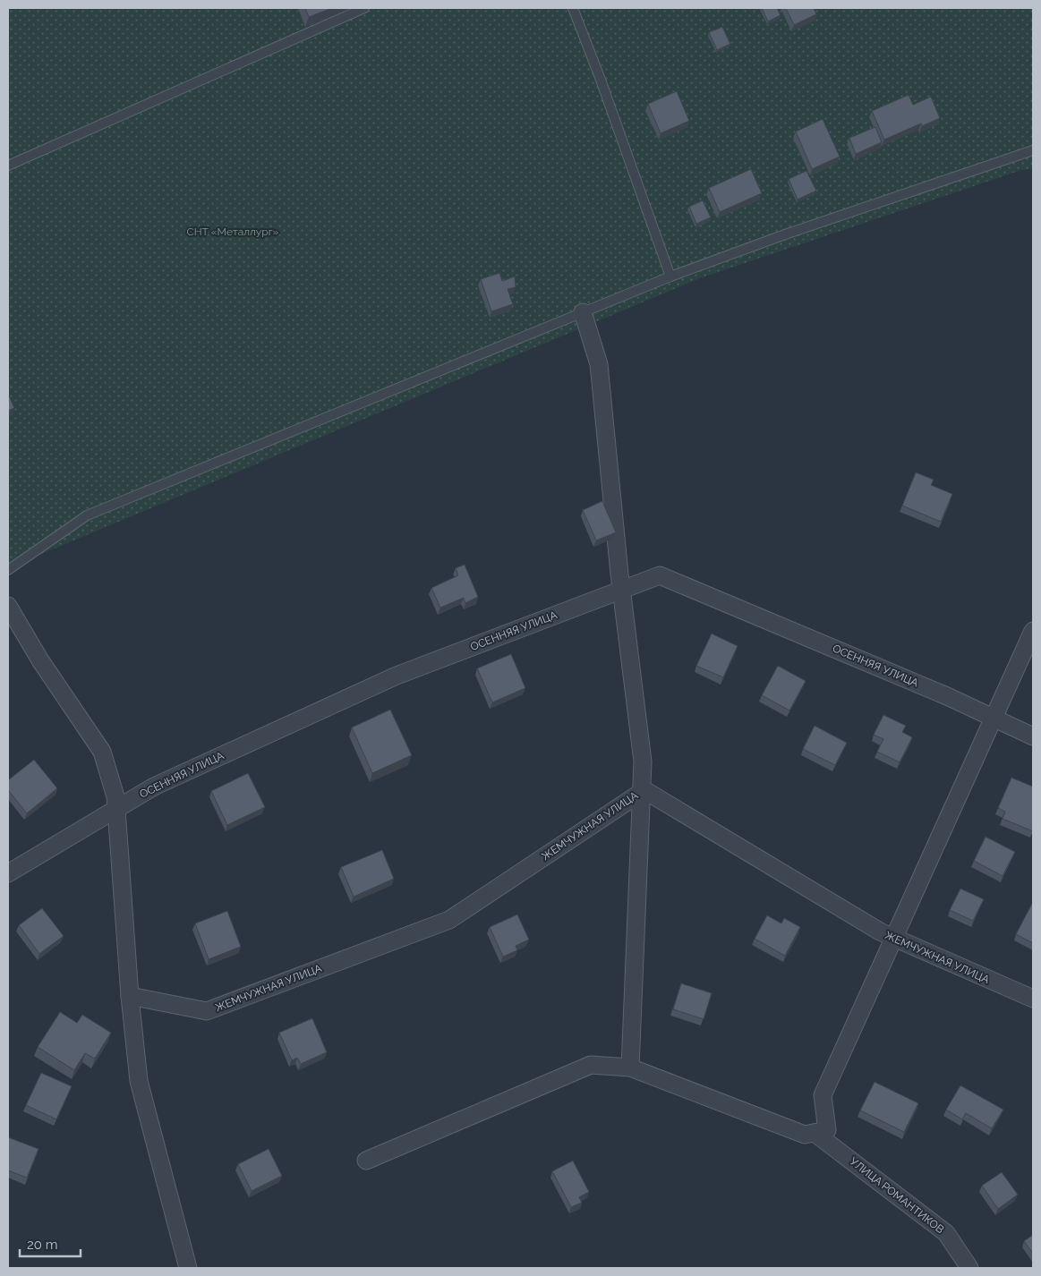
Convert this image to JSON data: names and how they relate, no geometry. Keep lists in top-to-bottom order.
{
  "streets": {
    "street": ["ОСЕННЯЯ УЛИЦА", "ЖЕМЧУЖНАЯ УЛИЦА", "УЛИЦА РОМАНТИКОВ"]
  },
  "parks": ["СНТ «Металлург»"],
  "scale_bar": "20 m"
}
